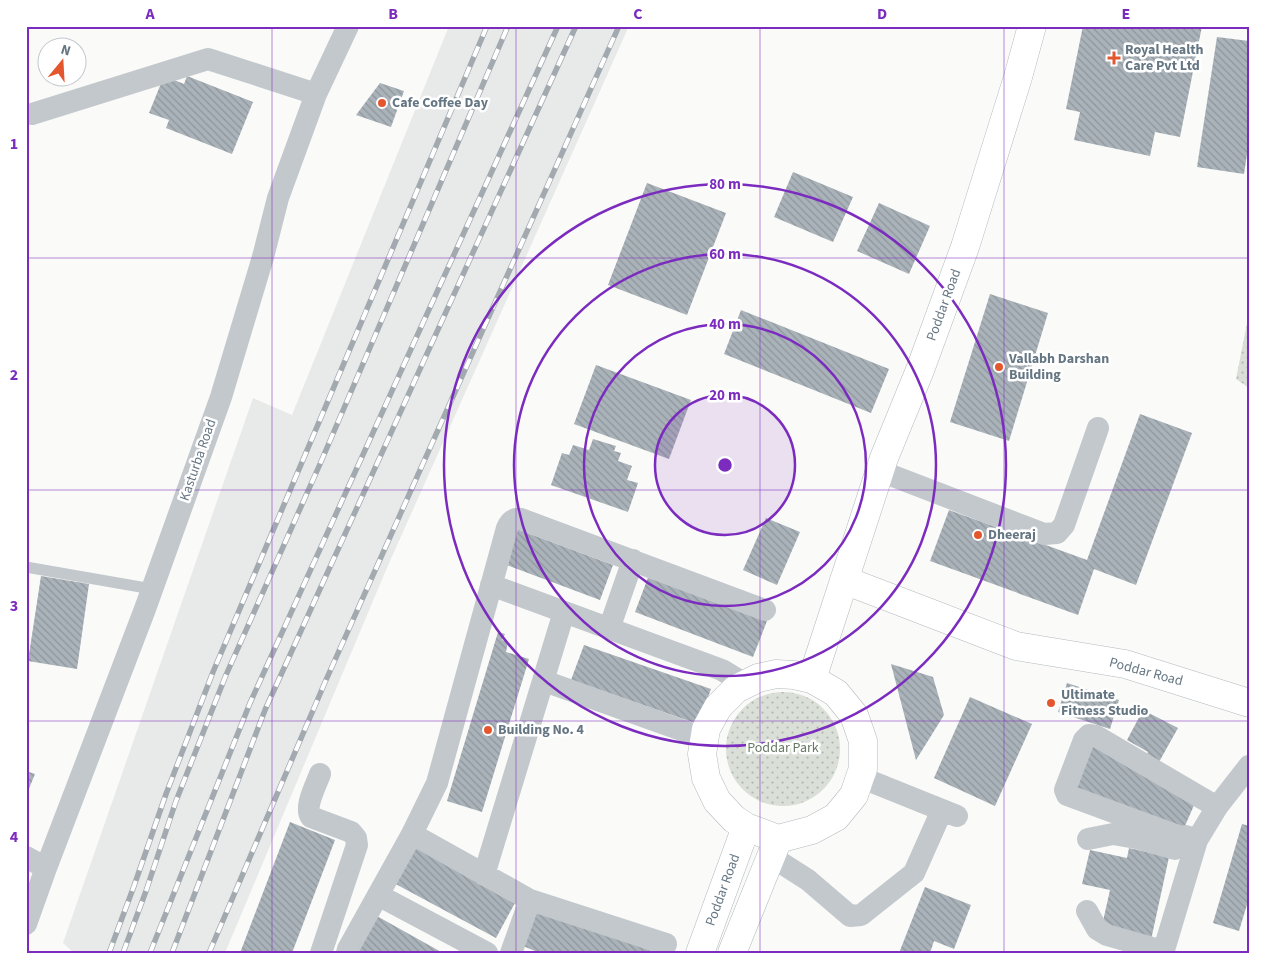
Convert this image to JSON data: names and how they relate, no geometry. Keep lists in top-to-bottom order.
{
  "streets": {
    "street": ["Poddar Road", "Kasturba Road"]
  },
  "parks": ["Poddar Park"],
  "places": {
    "health": ["Royal Health Care Pvt Ltd"],
    "other": [
      "Cafe Coffee Day",
      "Vallabh Darshan Building",
      "Dheeraj",
      "Ultimate Fitness Studio",
      "Building No. 4"
    ]
  },
  "north": "top",
  "grid": {
    "columns": [
      "A",
      "B",
      "C",
      "D",
      "E"
    ],
    "rows": [
      "1",
      "2",
      "3",
      "4"
    ]
  },
  "rings": [
    "80 m",
    "60 m",
    "40 m",
    "20 m"
  ]
}
